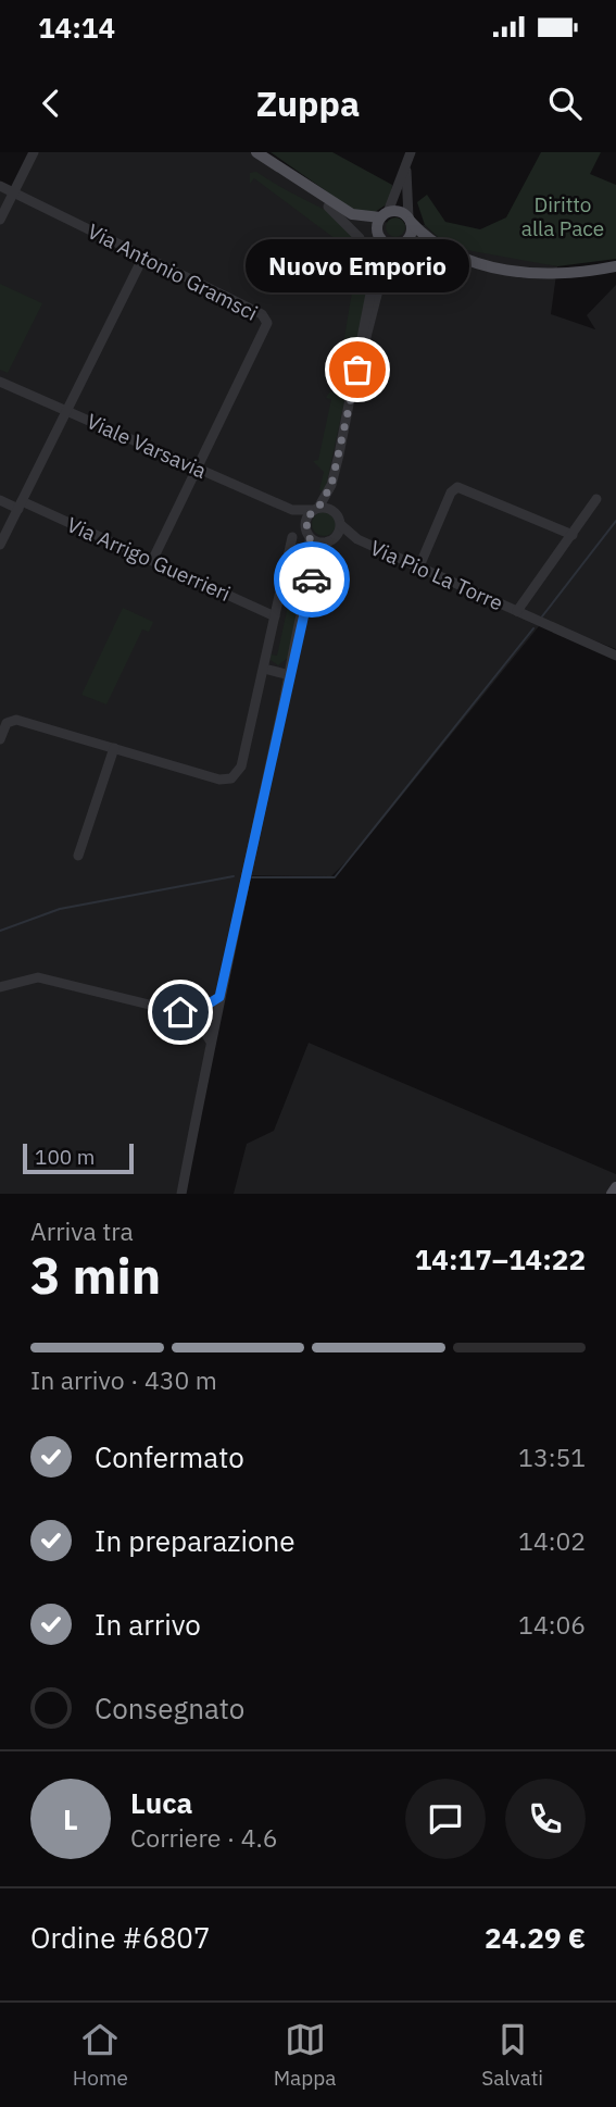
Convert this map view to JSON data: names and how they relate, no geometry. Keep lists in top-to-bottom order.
{
  "streets": {
    "street": [
      "Via Antonio Gramsci",
      "Viale Varsavia",
      "Via Arrigo Guerrieri",
      "Via Pio La Torre"
    ]
  },
  "crossings": [
    ["Via Antonio Gramsci", "Viale Varsavia"],
    ["Viale Varsavia", "Via Pio La Torre"]
  ],
  "parks": ["Diritto alla Pace"],
  "places": ["Nuovo Emporio"],
  "scale_bar": "100 m",
  "page": {
    "status": "14:14",
    "header": "Zuppa",
    "bubble": "Nuovo Emporio",
    "scale": "100 m",
    "heading": ["3 min", "Arriva tra", "14:17–14:22"],
    "panel": [
      "Luca",
      "Corriere · 4.6",
      "Ordine #6807",
      "24.29 €"
    ],
    "bar": "In arrivo · 430 m",
    "list": [
      ["Confermato", "13:51"],
      ["In preparazione", "14:02"],
      ["In arrivo", "14:06"],
      "Consegnato"
    ],
    "round": "L",
    "tabs": ["Home", "Mappa", "Salvati"]
  }
}
